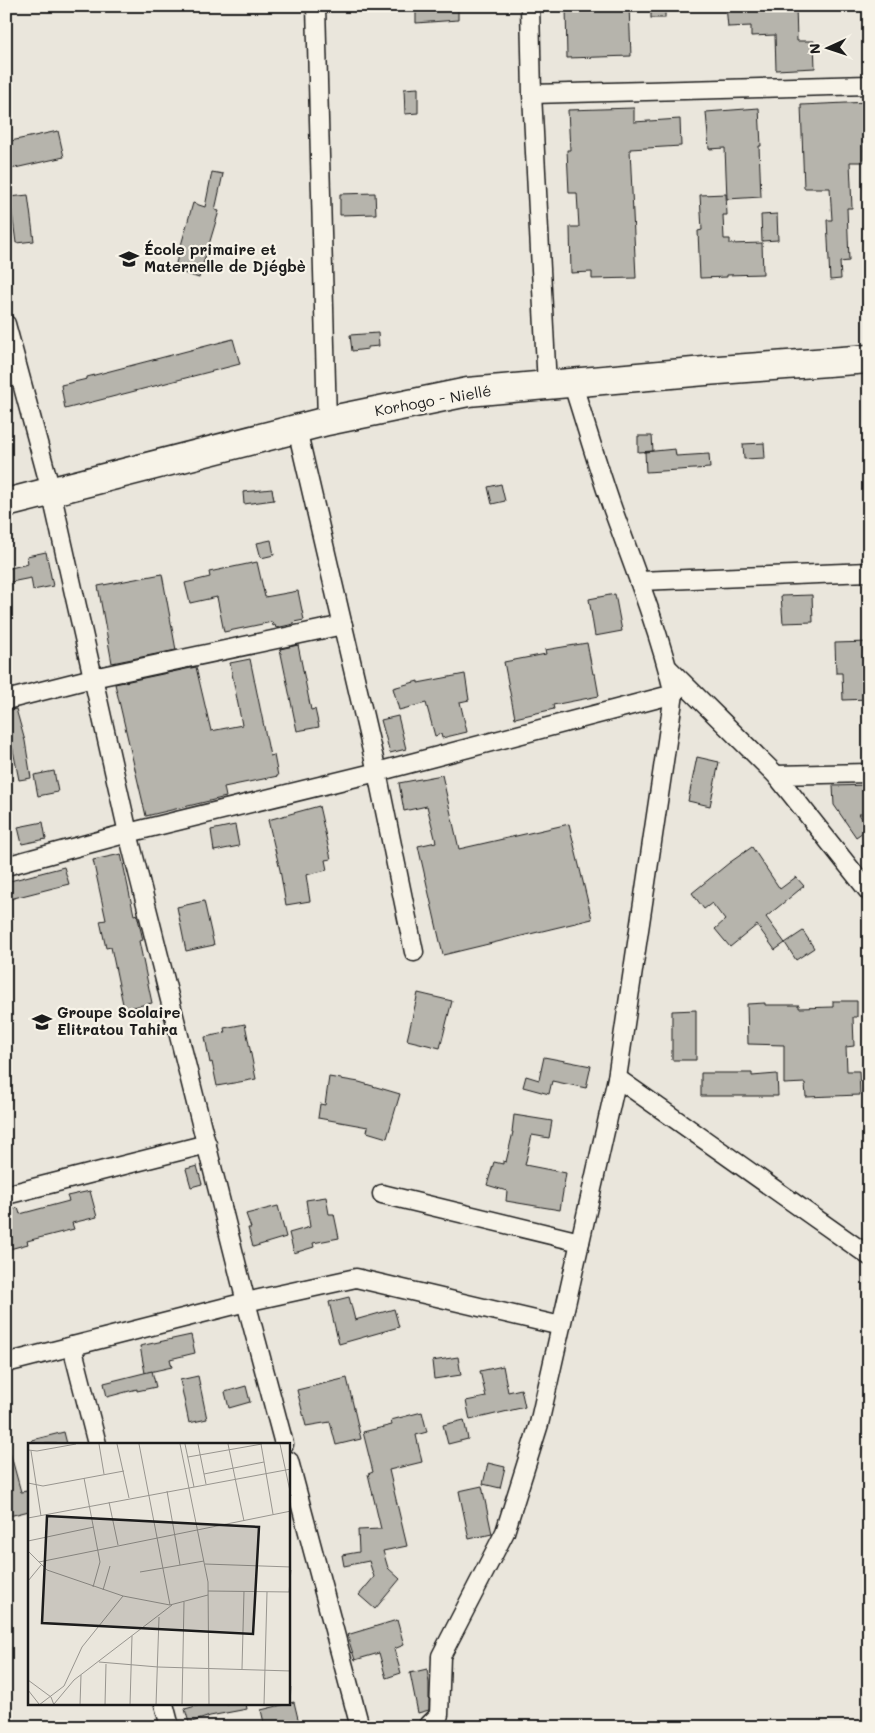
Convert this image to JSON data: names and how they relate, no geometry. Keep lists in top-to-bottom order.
{
  "streets": {
    "main road": ["Korhogo - Niellé"]
  },
  "places": {
    "school or university": ["École primaire et Maternelle de Djégbè", "Groupe Scolaire Elitratou Tahira"]
  },
  "north": "left"
}
